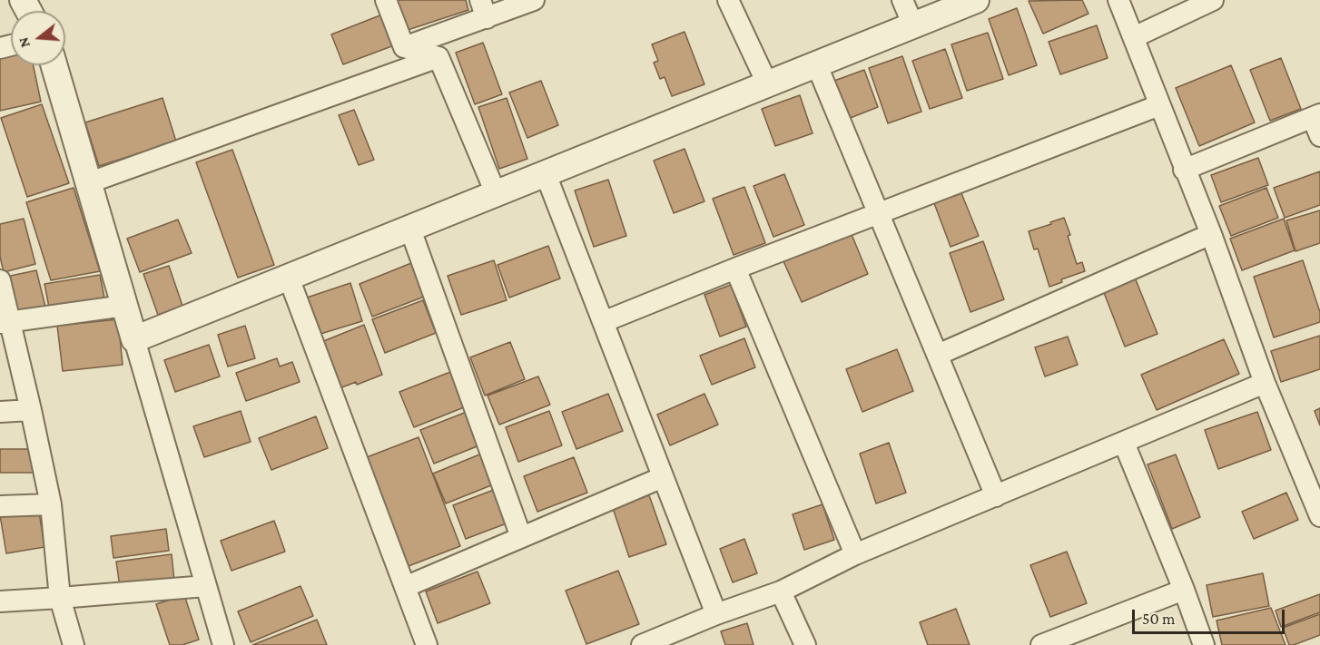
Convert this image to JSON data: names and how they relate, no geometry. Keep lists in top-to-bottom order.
{
  "scale_bar": "50 m",
  "north": "left"
}
